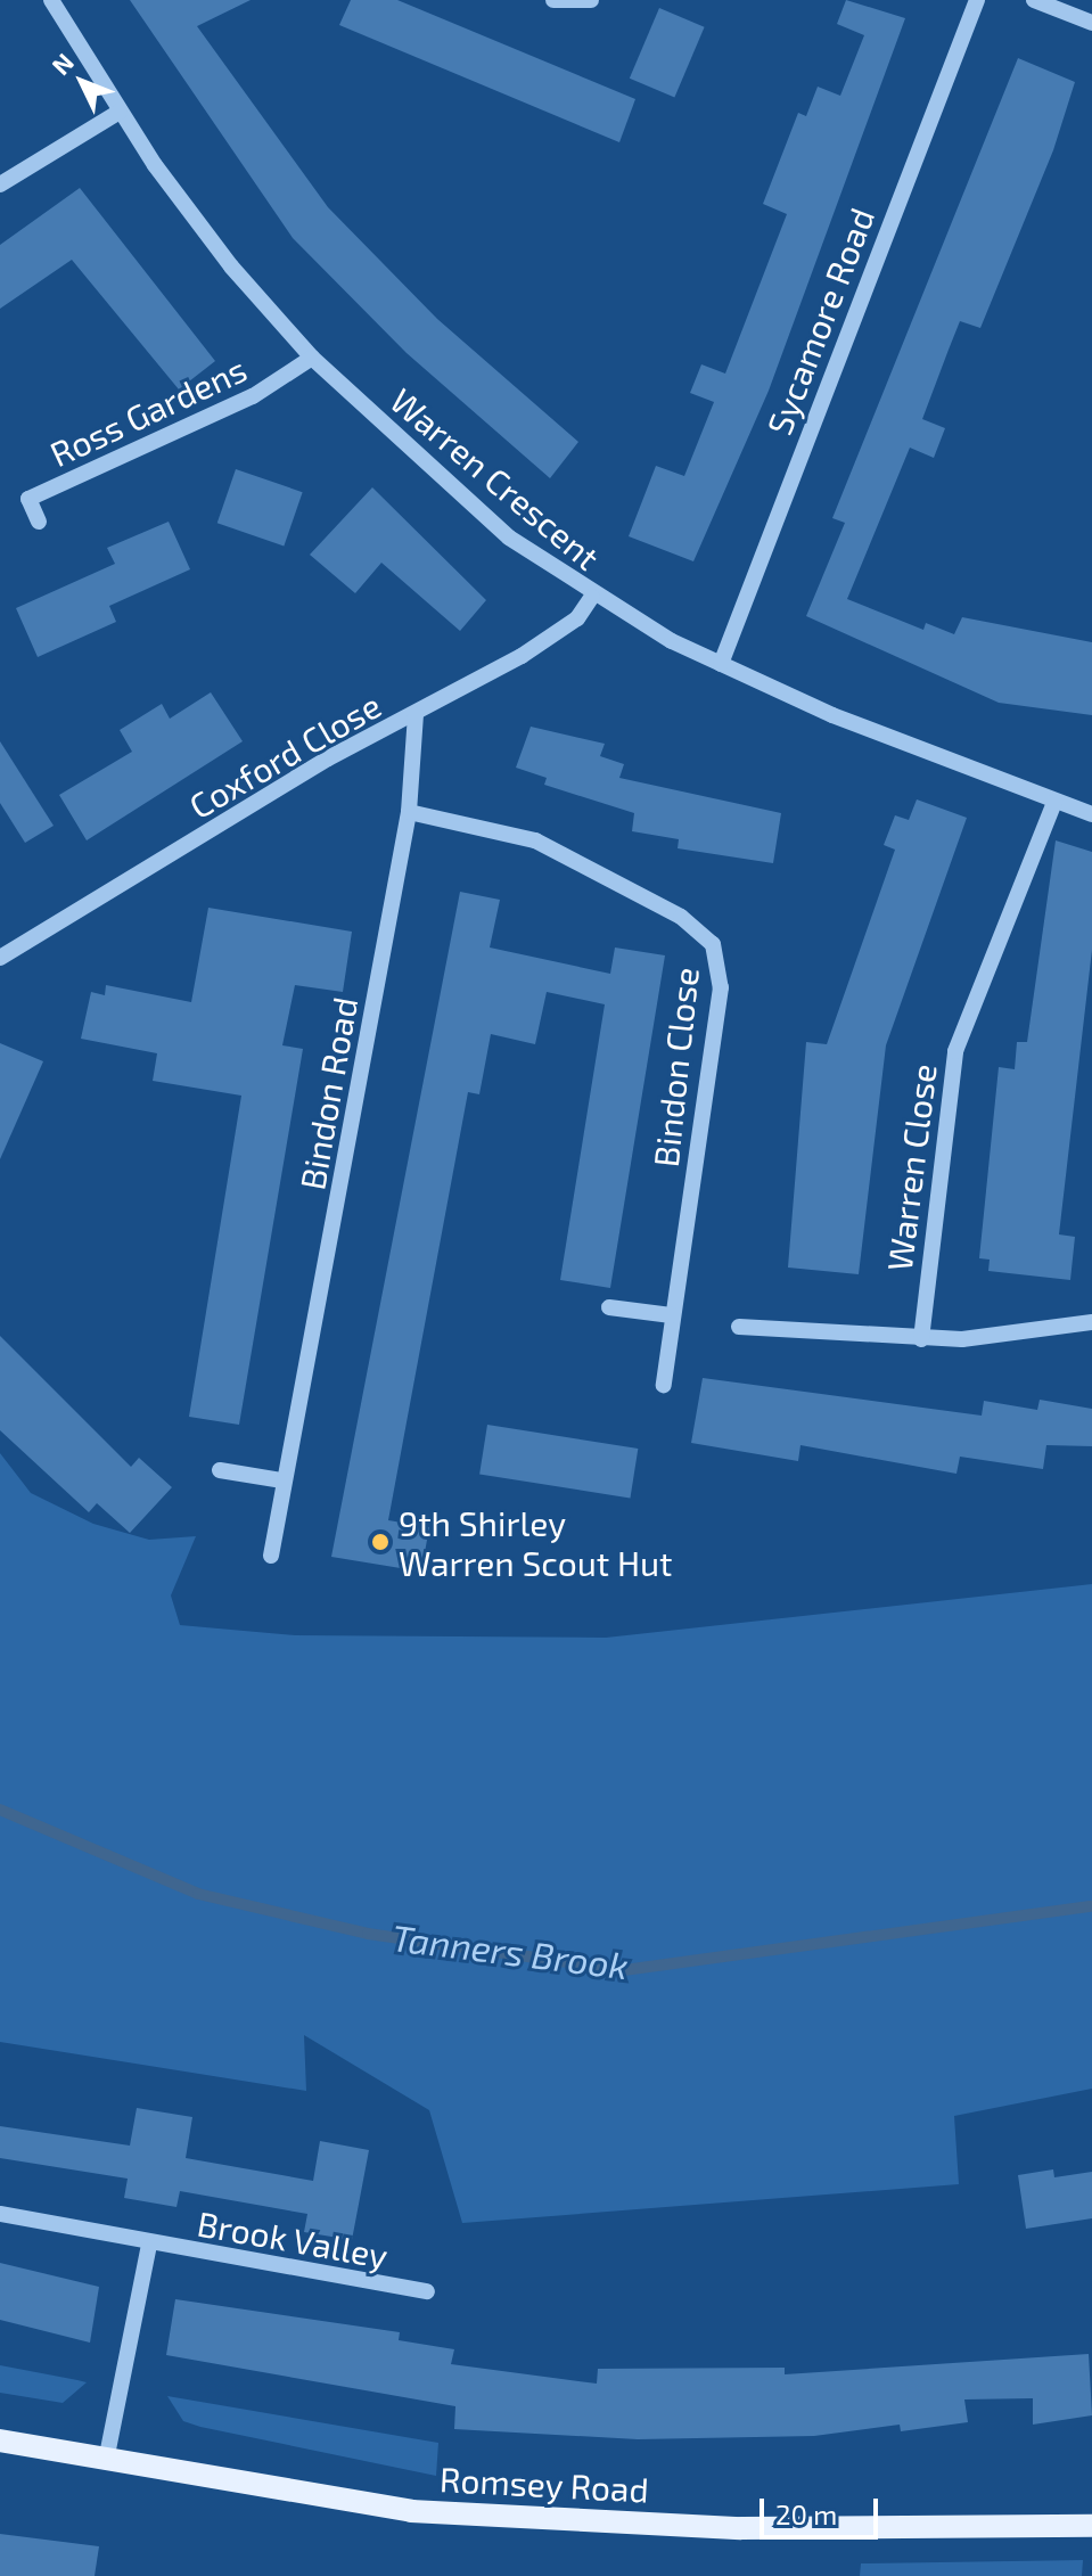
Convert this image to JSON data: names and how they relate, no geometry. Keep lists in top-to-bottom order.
{
  "streets": {
    "main road": ["Romsey Road"],
    "street": [
      "Sycamore Road",
      "Ross Gardens",
      "Warren Crescent",
      "Coxford Close",
      "Bindon Close",
      "Bindon Road",
      "Warren Close",
      "Brook Valley"
    ]
  },
  "crossings": [
    ["Sycamore Road", "Warren Crescent"],
    ["Ross Gardens", "Warren Crescent"],
    ["Warren Crescent", "Coxford Close"],
    ["Warren Crescent", "Warren Close"],
    ["Coxford Close", "Bindon Road"],
    ["Bindon Close", "Bindon Road"],
    ["Brook Valley", "Romsey Road"]
  ],
  "water": ["Tanners Brook"],
  "places": ["9th Shirley Warren Scout Hut"],
  "scale_bar": "20 m",
  "north": "top left"
}
